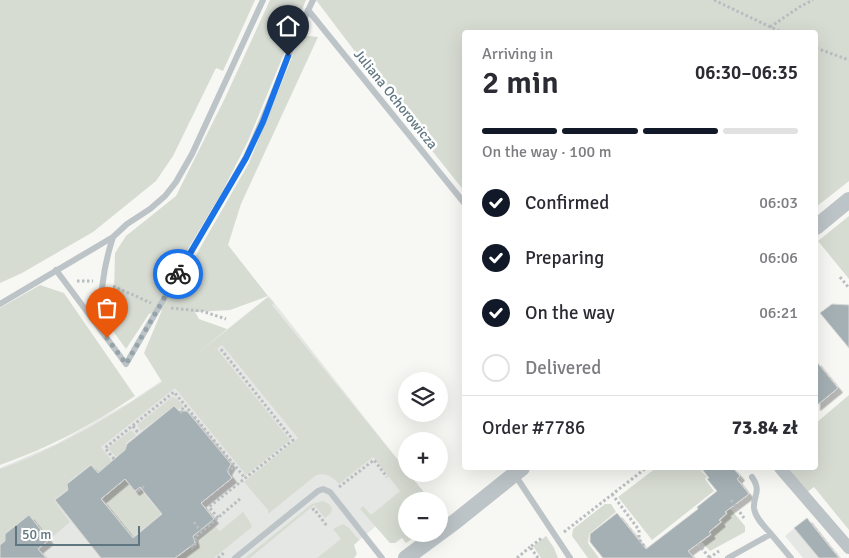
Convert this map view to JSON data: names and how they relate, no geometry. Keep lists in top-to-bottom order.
{
  "streets": {
    "lane": ["Juliana Ochorowicza"]
  },
  "scale_bar": "50 m",
  "page": {
    "heading": ["2 min", "Arriving in", "06:30–06:35"],
    "panel": ["Order #7786", "73.84 zł"],
    "bar": "On the way · 100 m",
    "list": [
      ["Confirmed", "06:03"],
      ["Preparing", "06:06"],
      ["On the way", "06:21"],
      "Delivered"
    ],
    "map_buttons": ["+", "−"],
    "scale": "50 m"
  }
}
